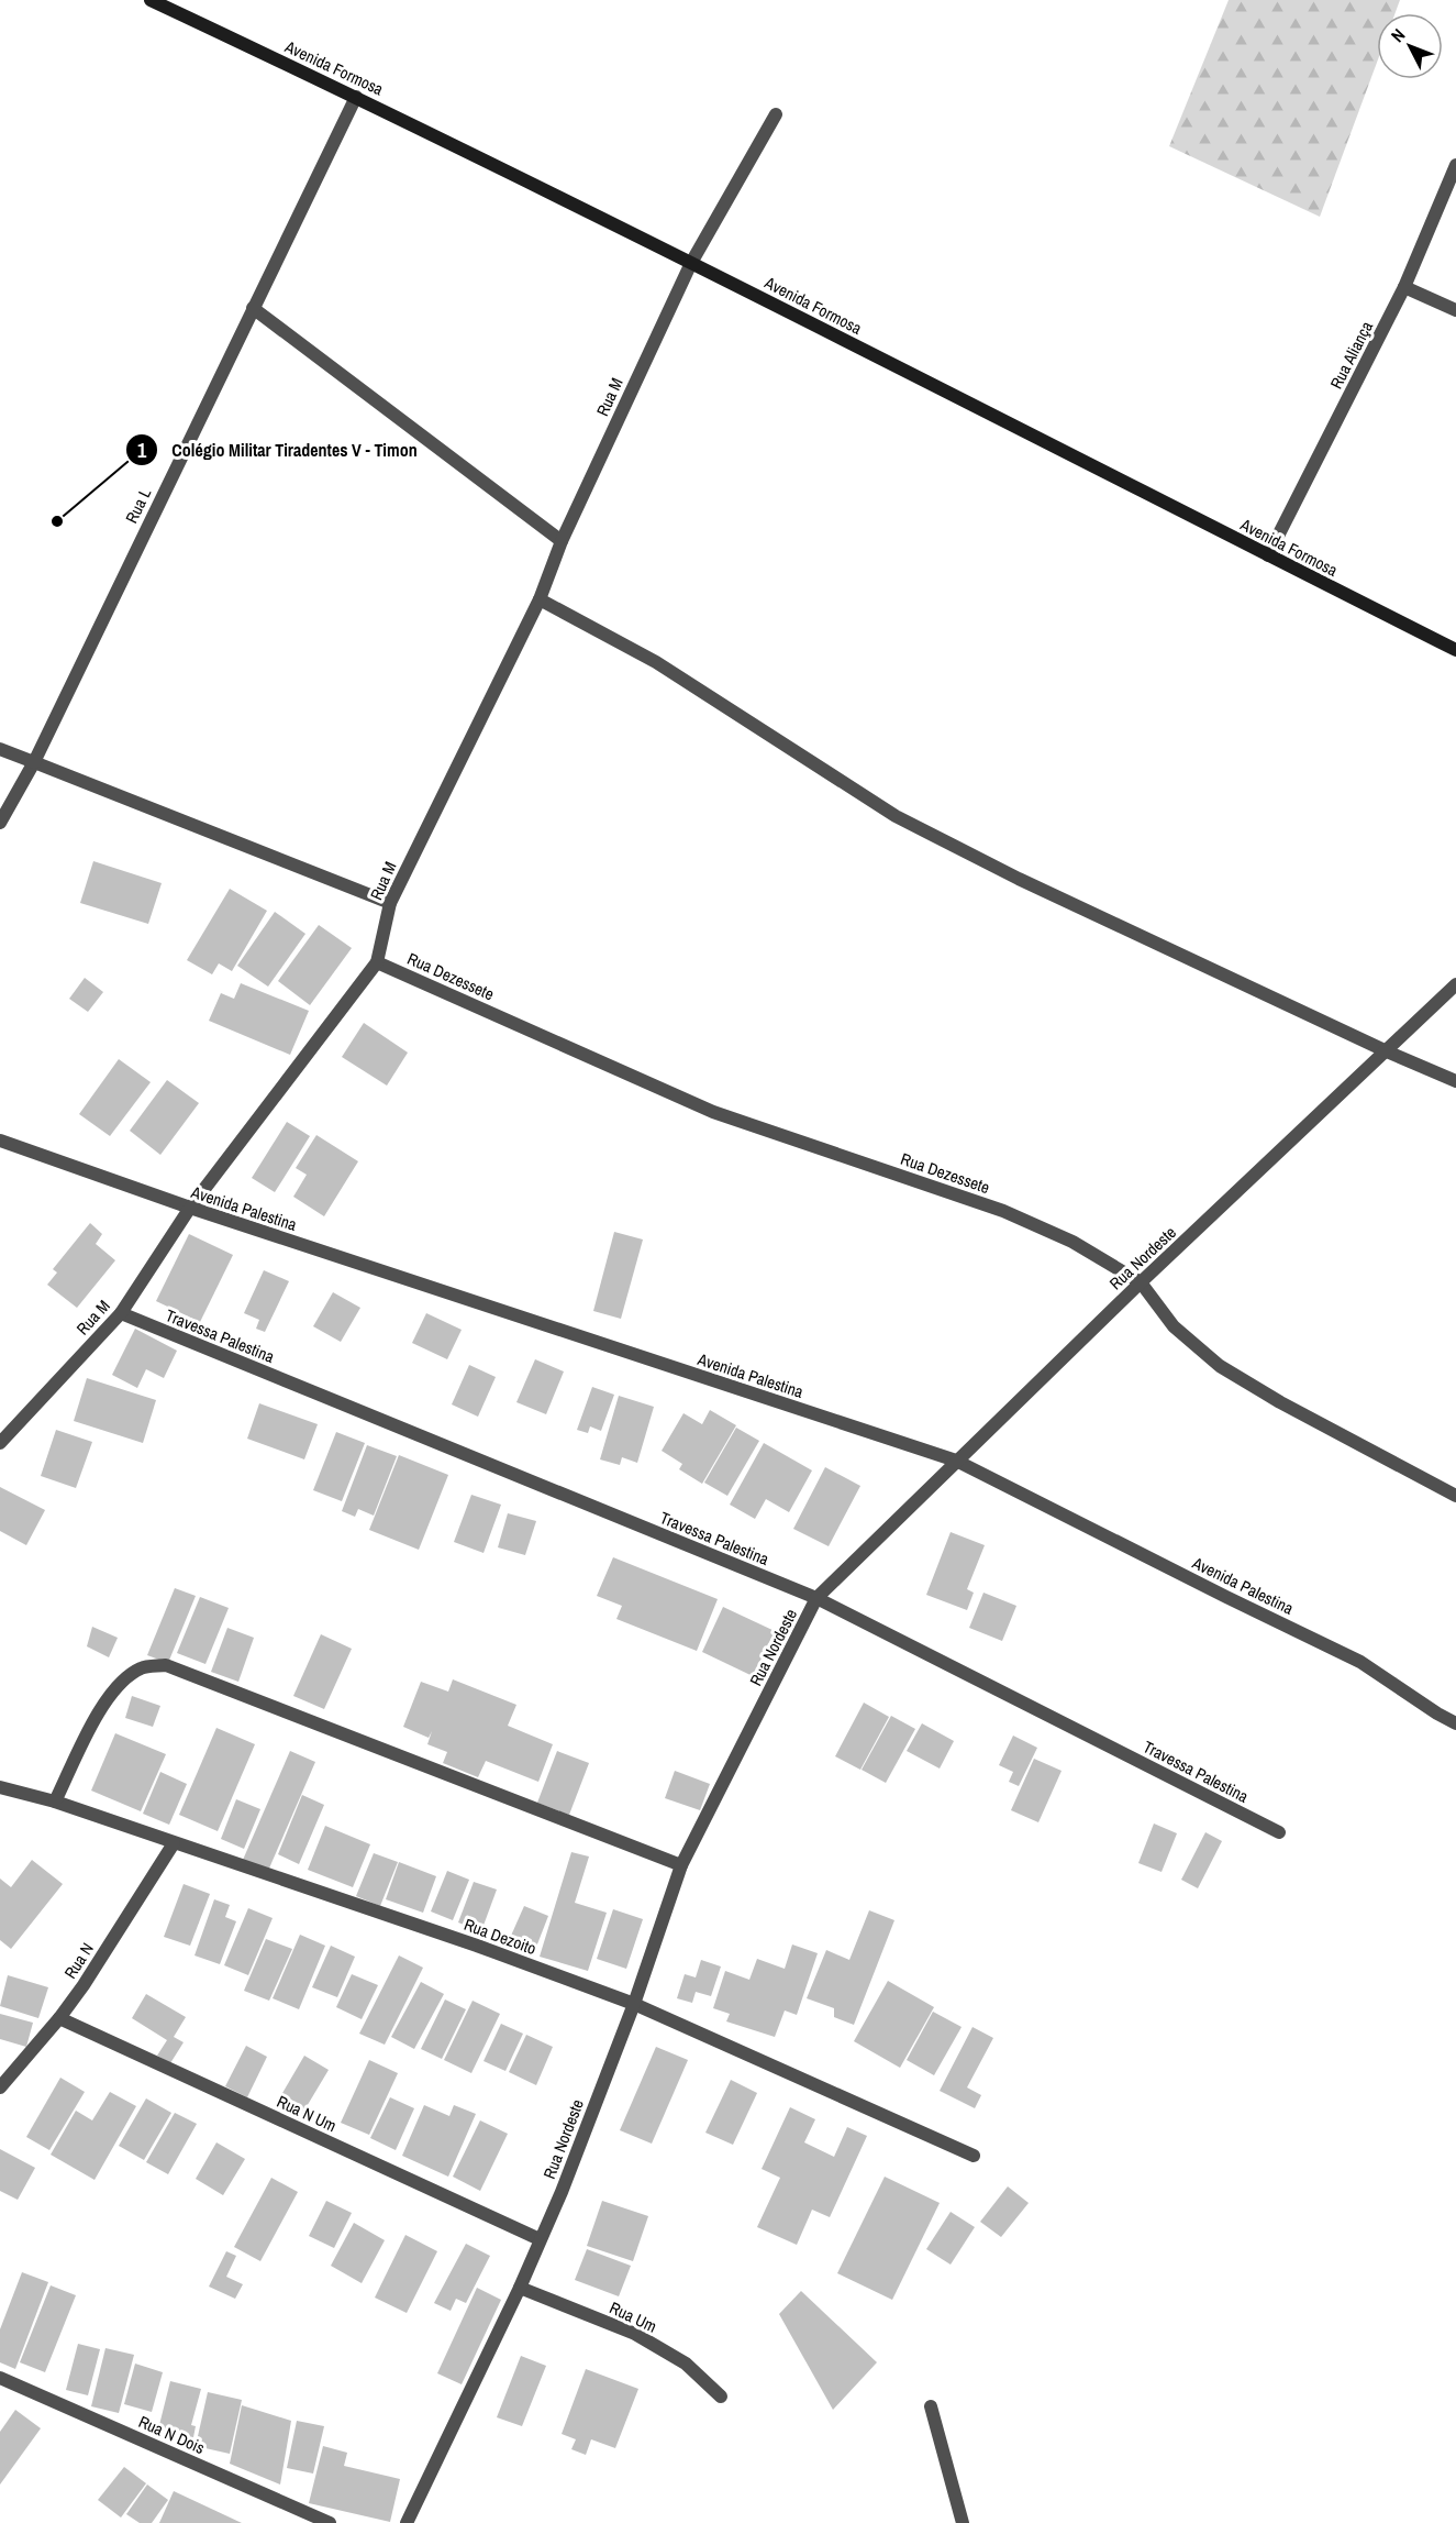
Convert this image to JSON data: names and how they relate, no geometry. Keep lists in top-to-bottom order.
{
  "streets": {
    "main road": ["Avenida Formosa"],
    "street": [
      "Rua Aliança",
      "Rua M",
      "Rua L",
      "Rua Dezessete",
      "Avenida Palestina",
      "Rua Nordeste",
      "Travessa Palestina",
      "Rua Dezoito",
      "Rua N",
      "Rua N Um",
      "Rua Um",
      "Rua N Dois"
    ]
  },
  "crossings": [
    ["Avenida Formosa", "Rua Aliança"],
    ["Avenida Formosa", "Rua M"],
    ["Avenida Formosa", "Rua L"],
    ["Rua M", "Rua Dezessete"],
    ["Rua M", "Avenida Palestina"],
    ["Rua M", "Travessa Palestina"],
    ["Rua Dezessete", "Rua Nordeste"],
    ["Avenida Palestina", "Rua Nordeste"],
    ["Rua Nordeste", "Travessa Palestina"],
    ["Rua Nordeste", "Rua Dezoito"],
    ["Rua Nordeste", "Rua N Um"],
    ["Rua Nordeste", "Rua Um"],
    ["Rua Dezoito", "Rua N"],
    ["Rua N", "Rua N Um"]
  ],
  "places": ["Colégio Militar Tiradentes V - Timon"],
  "north": "top left"
}
